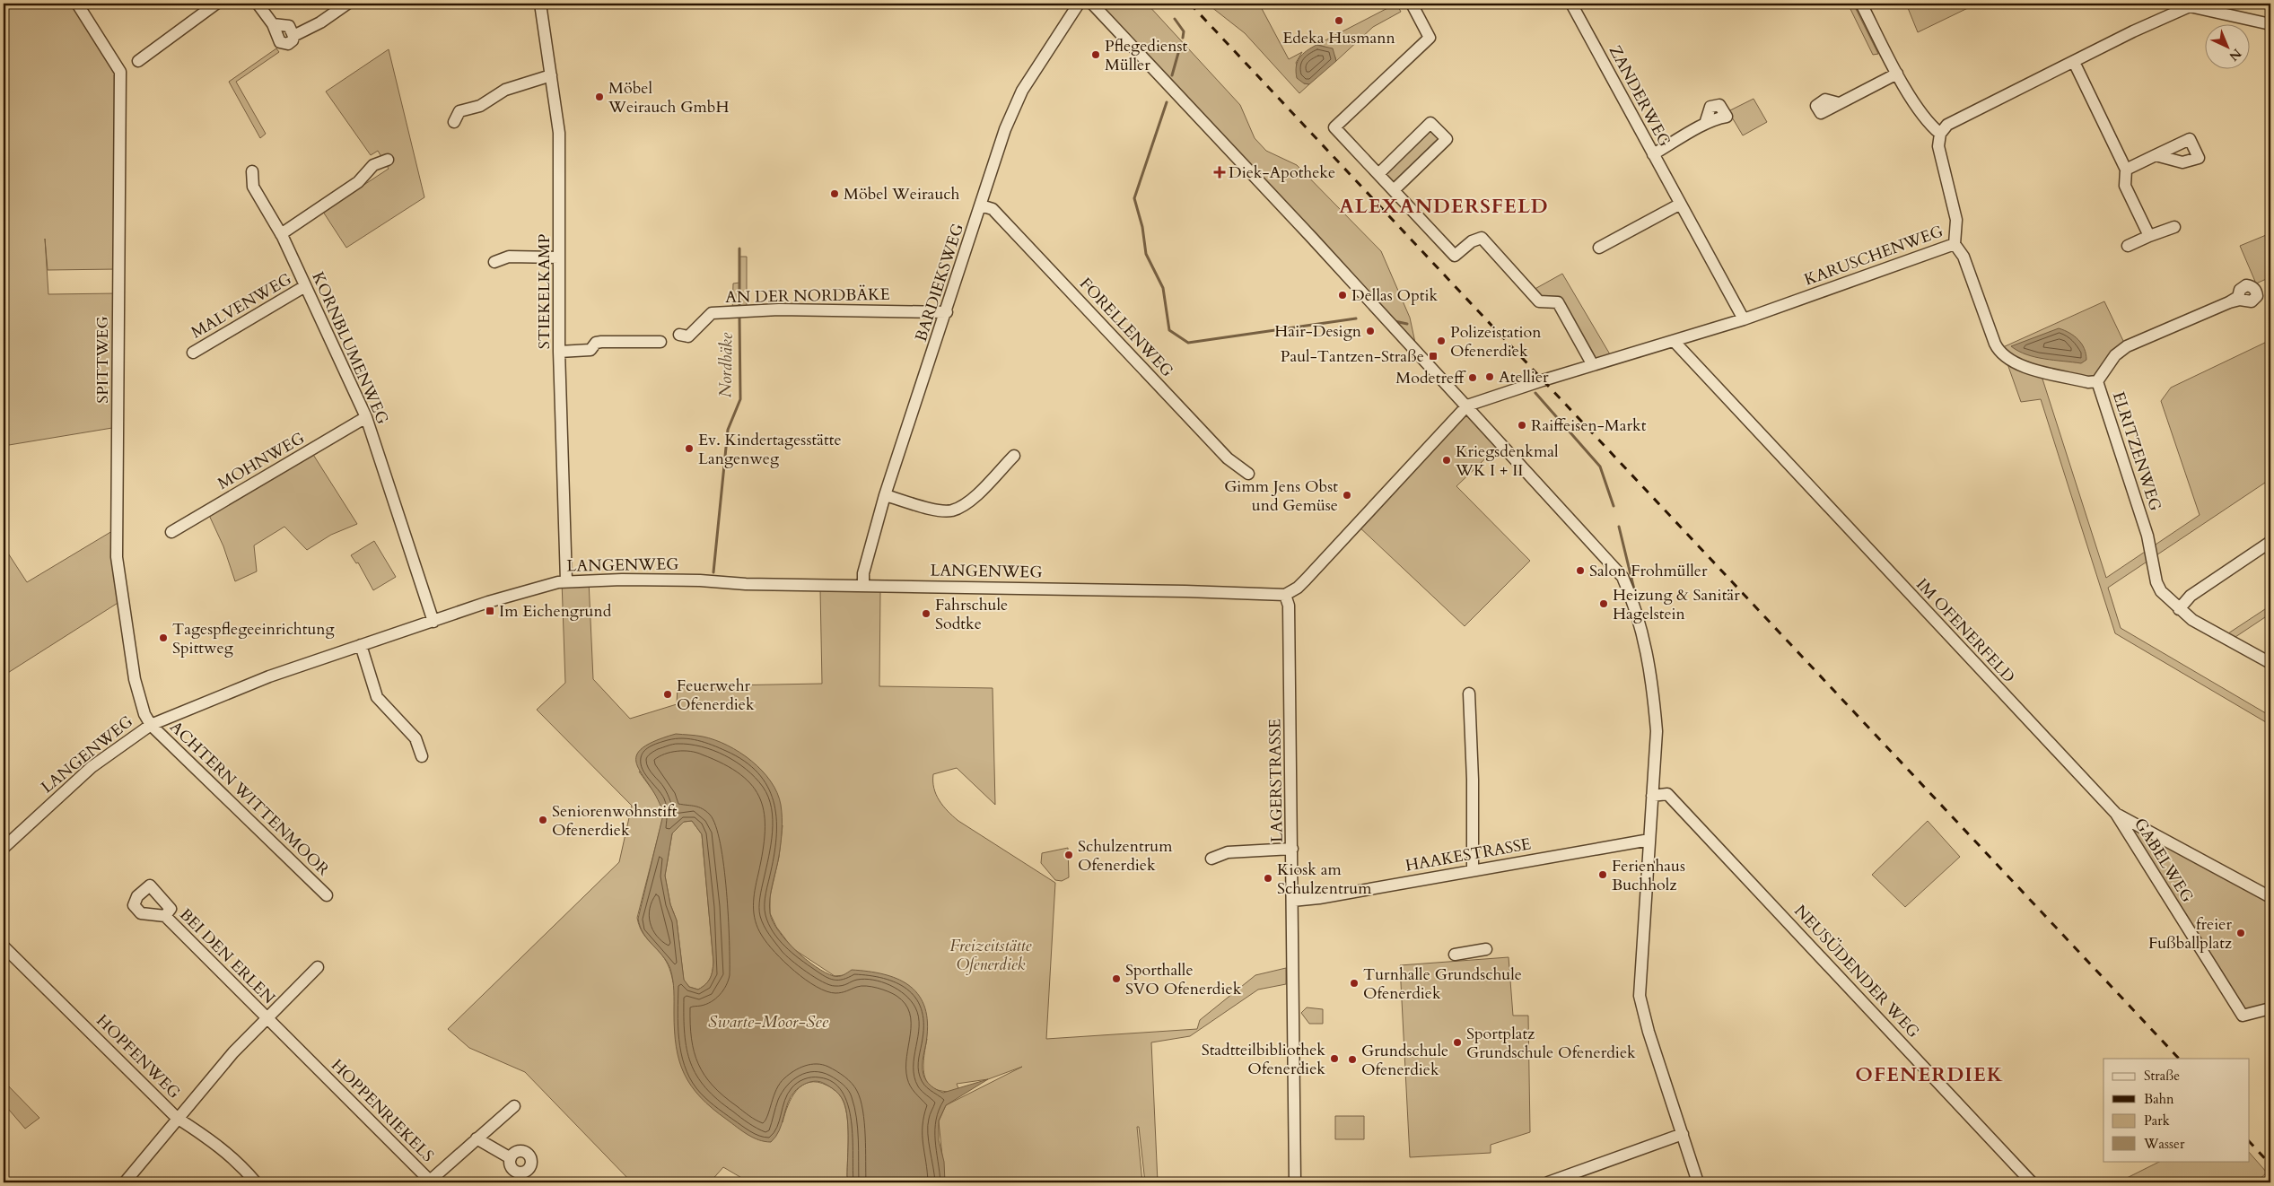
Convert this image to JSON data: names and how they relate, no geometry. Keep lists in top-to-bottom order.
{
  "streets": {
    "street": [
      "ZANDERWEG",
      "KARUSCHENWEG",
      "BARDIEKSWEG",
      "STIEKELKAMP",
      "AN DER NORDBÄKE",
      "MALVENWEG",
      "FORELLENWEG",
      "KORNBLUMENWEG",
      "SPITTWEG",
      "ELRITZENWEG",
      "MOHNWEG",
      "LANGENWEG",
      "IM OFENERFELD",
      "LAGERSTRASSE",
      "ACHTERN WITTENMOOR",
      "HAAKESTRASSE",
      "GABELWEG",
      "BEI DEN ERLEN",
      "NEUSÜDENDER WEG",
      "HOPFENWEG",
      "HOPPENRIEKELS"
    ]
  },
  "crossings": [
    ["ZANDERWEG", "KARUSCHENWEG"],
    ["KARUSCHENWEG", "ELRITZENWEG"],
    ["KARUSCHENWEG", "IM OFENERFELD"],
    ["BARDIEKSWEG", "AN DER NORDBÄKE"],
    ["BARDIEKSWEG", "FORELLENWEG"],
    ["BARDIEKSWEG", "LANGENWEG"],
    ["STIEKELKAMP", "LANGENWEG"],
    ["MALVENWEG", "KORNBLUMENWEG"],
    ["KORNBLUMENWEG", "MOHNWEG"],
    ["KORNBLUMENWEG", "LANGENWEG"],
    ["SPITTWEG", "LANGENWEG"],
    ["SPITTWEG", "ACHTERN WITTENMOOR"],
    ["LANGENWEG", "LAGERSTRASSE"],
    ["LANGENWEG", "ACHTERN WITTENMOOR"],
    ["IM OFENERFELD", "GABELWEG"],
    ["LAGERSTRASSE", "HAAKESTRASSE"],
    ["BEI DEN ERLEN", "HOPPENRIEKELS"]
  ],
  "districts": ["ALEXANDERSFELD", "OFENERDIEK"],
  "water": ["Nordbäke", "Swarte-Moor-See"],
  "parks": ["Freizeitstätte Ofenerdiek"],
  "places": {
    "other": [
      "Edeka Husmann",
      "Pflegedienst Müller",
      "Möbel Weirauch GmbH",
      "Möbel Weirauch",
      "Dellas Optik",
      "Hair-Design",
      "Polizeistation Ofenerdiek",
      "Atellier",
      "Modetreff",
      "Raiffeisen-Markt",
      "Ev. Kindertagesstätte Langenweg",
      "Kriegsdenkmal WK I + II",
      "Gimm Jens Obst und Gemüse",
      "Salon Frohmüller",
      "Heizung & Sanitär Hagelstein",
      "Fahrschule Sodtke",
      "Tagespflegeeinrichtung Spittweg",
      "Feuerwehr Ofenerdiek",
      "Seniorenwohnstift Ofenerdiek",
      "Schulzentrum Ofenerdiek",
      "Ferienhaus Buchholz",
      "Kiosk am Schulzentrum",
      "freier Fußballplatz",
      "Sporthalle SVO Ofenerdiek",
      "Turnhalle Grundschule Ofenerdiek",
      "Sportplatz Grundschule Ofenerdiek",
      "Stadtteilbibliothek Ofenerdiek",
      "Grundschule Ofenerdiek"
    ],
    "health": ["Diek-Apotheke"],
    "transit": ["Paul-Tantzen-Straße", "Im Eichengrund"]
  },
  "legend": [
    "Straße",
    "Bahn",
    "Park",
    "Wasser"
  ],
  "north": "bottom right"
}
